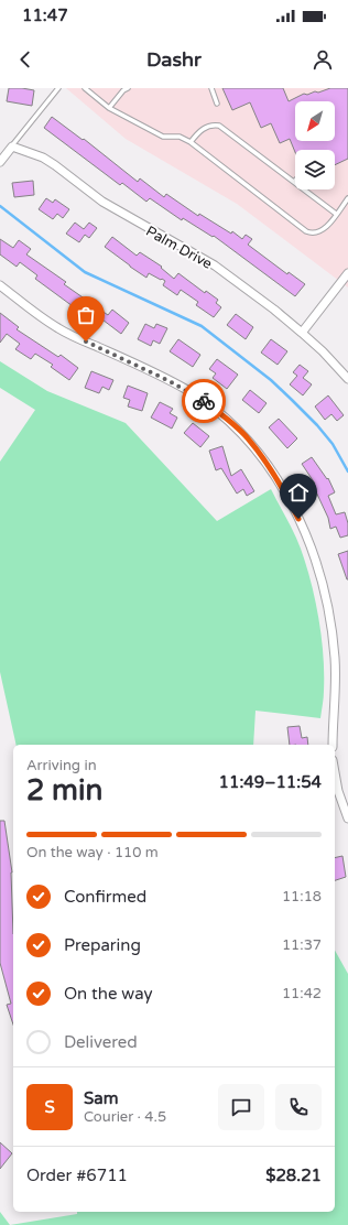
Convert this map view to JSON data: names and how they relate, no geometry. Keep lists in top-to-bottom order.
{
  "streets": {
    "street": ["Palm Drive"]
  },
  "north": "bottom left",
  "page": {
    "status": "11:47",
    "header": "Dashr",
    "heading": ["2 min", "Arriving in", "11:49–11:54"],
    "panel": [
      "Sam",
      "Courier · 4.5",
      "Order #6711",
      "$28.21"
    ],
    "bar": "On the way · 110 m",
    "list": [
      ["Confirmed", "11:18"],
      ["Preparing", "11:37"],
      ["On the way", "11:42"],
      "Delivered"
    ],
    "round": "S"
  }
}
